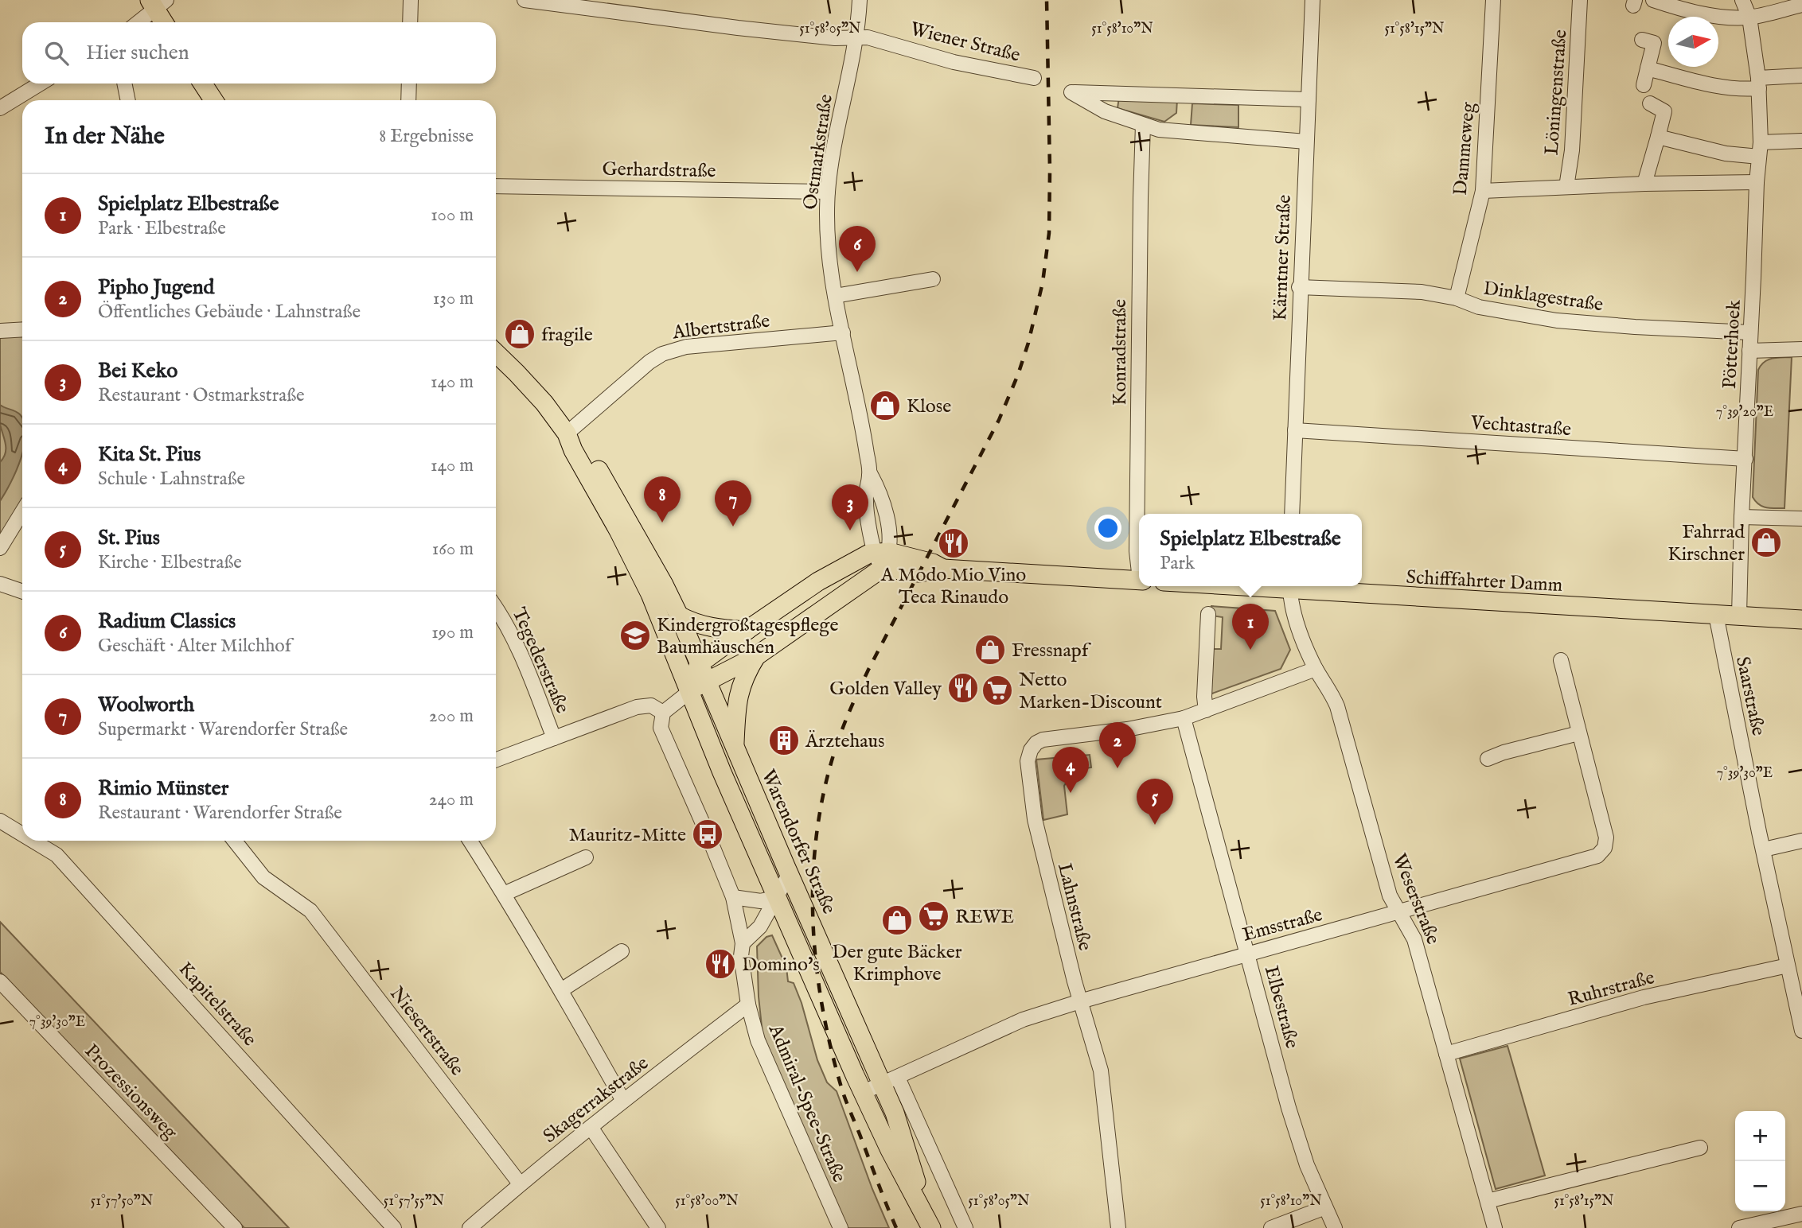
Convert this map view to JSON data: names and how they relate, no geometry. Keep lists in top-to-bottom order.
{
  "streets": {
    "main road": ["Schifffahrter Damm", "Warendorfer Straße"],
    "street": [
      "Wiener Straße",
      "Löningenstraße",
      "Dammeweg",
      "Ostmarkstraße",
      "Gerhardstraße",
      "Kärntner Straße",
      "Dinklagestraße",
      "Albertstraße",
      "Pötterhoek",
      "Konradstraße",
      "Vechtastraße",
      "Tegederstraße",
      "Saarstraße",
      "Weserstraße",
      "Lahnstraße",
      "Emsstraße",
      "Ruhrstraße",
      "Kapitelstraße",
      "Elbestraße",
      "Niesertstraße",
      "Prozessionsweg",
      "Skagerrakstraße",
      "Admiral-Spee-Straße"
    ]
  },
  "crossings": [
    ["Wiener Straße", "Ostmarkstraße"],
    ["Dammeweg", "Dinklagestraße"],
    ["Ostmarkstraße", "Gerhardstraße"],
    ["Ostmarkstraße", "Albertstraße"],
    ["Kärntner Straße", "Dinklagestraße"],
    ["Kärntner Straße", "Vechtastraße"],
    ["Dinklagestraße", "Pötterhoek"],
    ["Albertstraße", "Warendorfer Straße"],
    ["Pötterhoek", "Vechtastraße"],
    ["Pötterhoek", "Schifffahrter Damm"],
    ["Schifffahrter Damm", "Saarstraße"],
    ["Saarstraße", "Ruhrstraße"],
    ["Warendorfer Straße", "Emsstraße"],
    ["Weserstraße", "Emsstraße"],
    ["Weserstraße", "Ruhrstraße"],
    ["Lahnstraße", "Emsstraße"],
    ["Lahnstraße", "Elbestraße"],
    ["Emsstraße", "Elbestraße"],
    ["Niesertstraße", "Skagerrakstraße"],
    ["Skagerrakstraße", "Admiral-Spee-Straße"]
  ],
  "places": {
    "shop": [
      "fragile",
      "Klose",
      "Fahrrad Kirschner",
      "Fressnapf",
      "Der gute Bäcker Krimphove"
    ],
    "restaurant": ["A Modo Mio Vino Teca Rinaudo", "Golden Valley", "Domino's"],
    "school or university": ["Kindergroßtagespflege Baumhäuschen"],
    "supermarket": ["Netto Marken-Discount", "REWE"],
    "building": ["Ärztehaus"],
    "bus stop": ["Mauritz-Mitte"]
  },
  "north": "right",
  "page": {
    "search": "Hier suchen",
    "heading": ["In der Nähe", "8 Ergebnisse"],
    "list": [
      {
        "mark": "1",
        "name": "Spielplatz Elbestraße",
        "note": "Park · Elbestraße",
        "value": "100 m"
      },
      {
        "mark": "2",
        "name": "Pipho Jugend",
        "note": "Öffentliches Gebäude · Lahnstraße",
        "value": "130 m"
      },
      {
        "mark": "3",
        "name": "Bei Keko",
        "note": "Restaurant · Ostmarkstraße",
        "value": "140 m"
      },
      {
        "mark": "4",
        "name": "Kita St. Pius",
        "note": "Schule · Lahnstraße",
        "value": "140 m"
      },
      {
        "mark": "5",
        "name": "St. Pius",
        "note": "Kirche · Elbestraße",
        "value": "160 m"
      },
      {
        "mark": "6",
        "name": "Radium Classics",
        "note": "Geschäft · Alter Milchhof",
        "value": "190 m"
      },
      {
        "mark": "7",
        "name": "Woolworth",
        "note": "Supermarkt · Warendorfer Straße",
        "value": "200 m"
      },
      {
        "mark": "8",
        "name": "Rimio Münster",
        "note": "Restaurant · Warendorfer Straße",
        "value": "240 m"
      }
    ],
    "pins": [
      "6",
      "8",
      "7",
      "3",
      "1",
      "2",
      "4",
      "5"
    ],
    "popup": ["Spielplatz Elbestraße", "Park"],
    "map_buttons": ["+", "−"]
  },
  "coordinates": [
    "51°58'05\"N",
    "51°58'10\"N",
    "51°58'15\"N",
    "7°39'20\"E",
    "7°39'30\"E",
    "51°57'50\"N",
    "51°57'55\"N",
    "51°58'00\"N"
  ]
}
